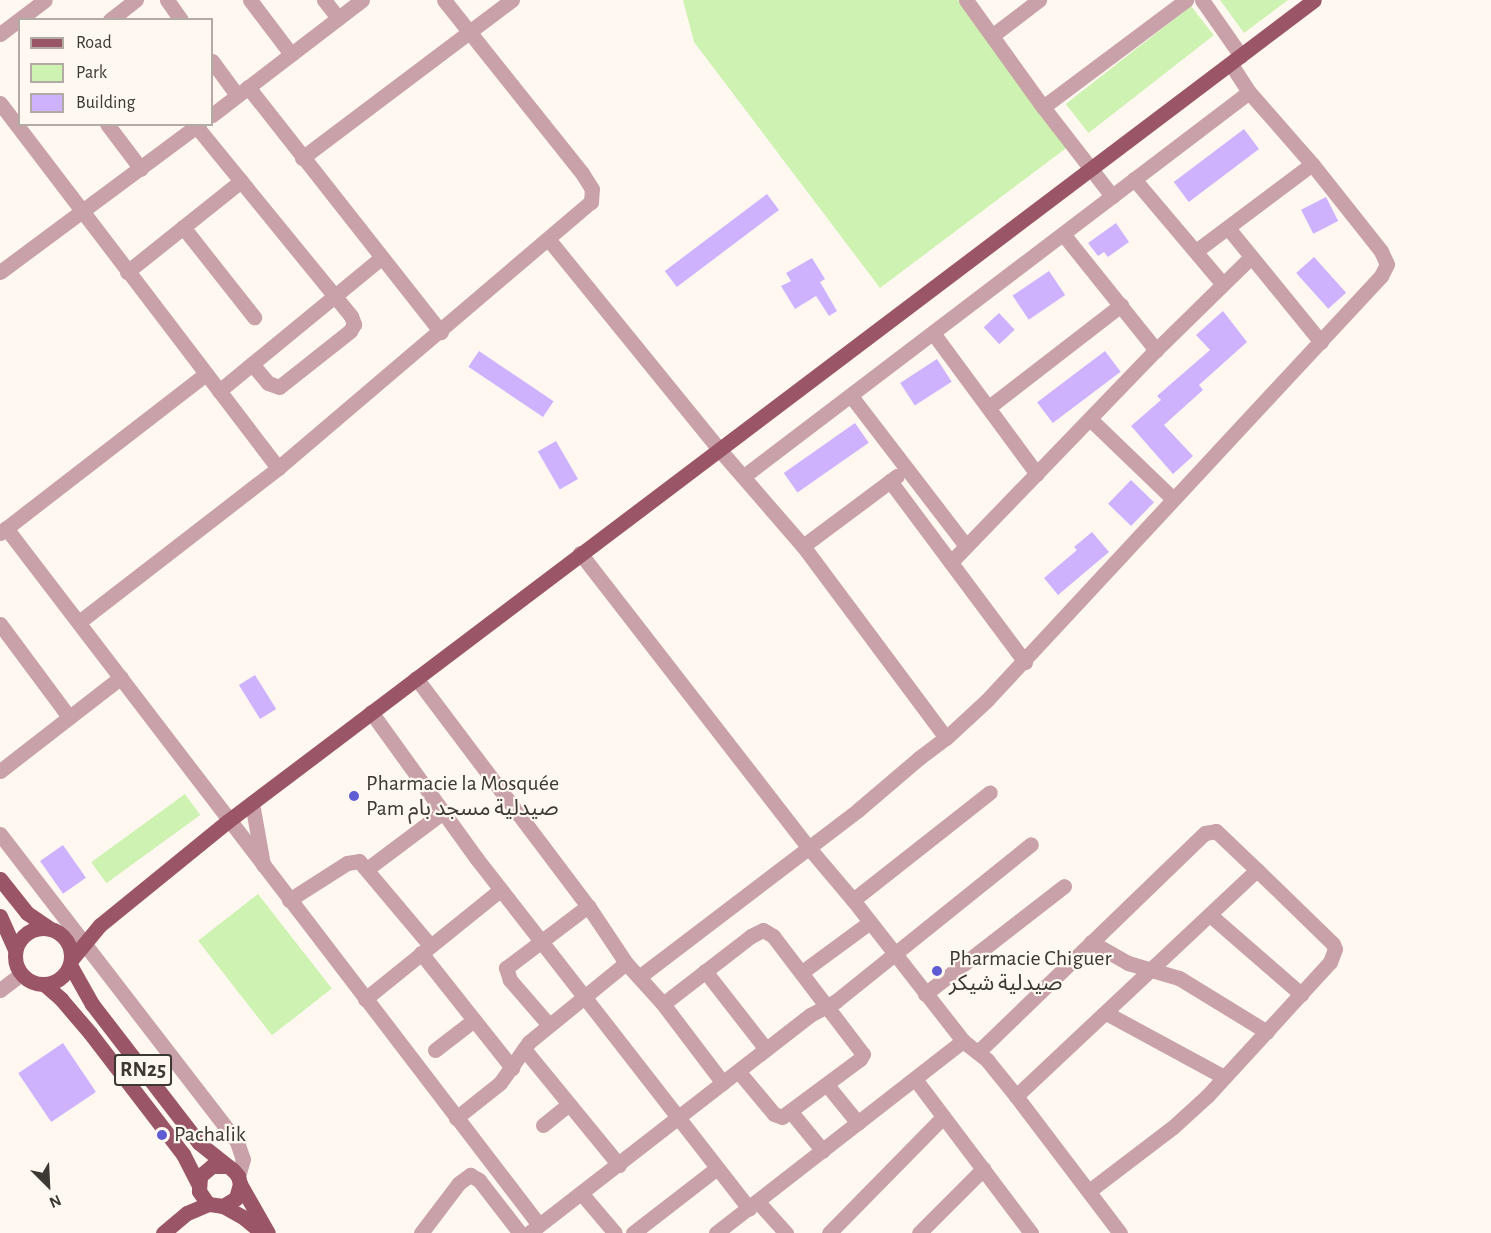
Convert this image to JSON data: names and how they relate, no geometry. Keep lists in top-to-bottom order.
{
  "streets": {
    "main road": ["RN25"]
  },
  "places": ["Pharmacie la Mosquée Pam صيدلية مسجد بام", "Pharmacie Chiguer صيدلية شيكر", "Pachalik"],
  "legend": ["Road", "Park", "Building"],
  "north": "bottom right"
}
